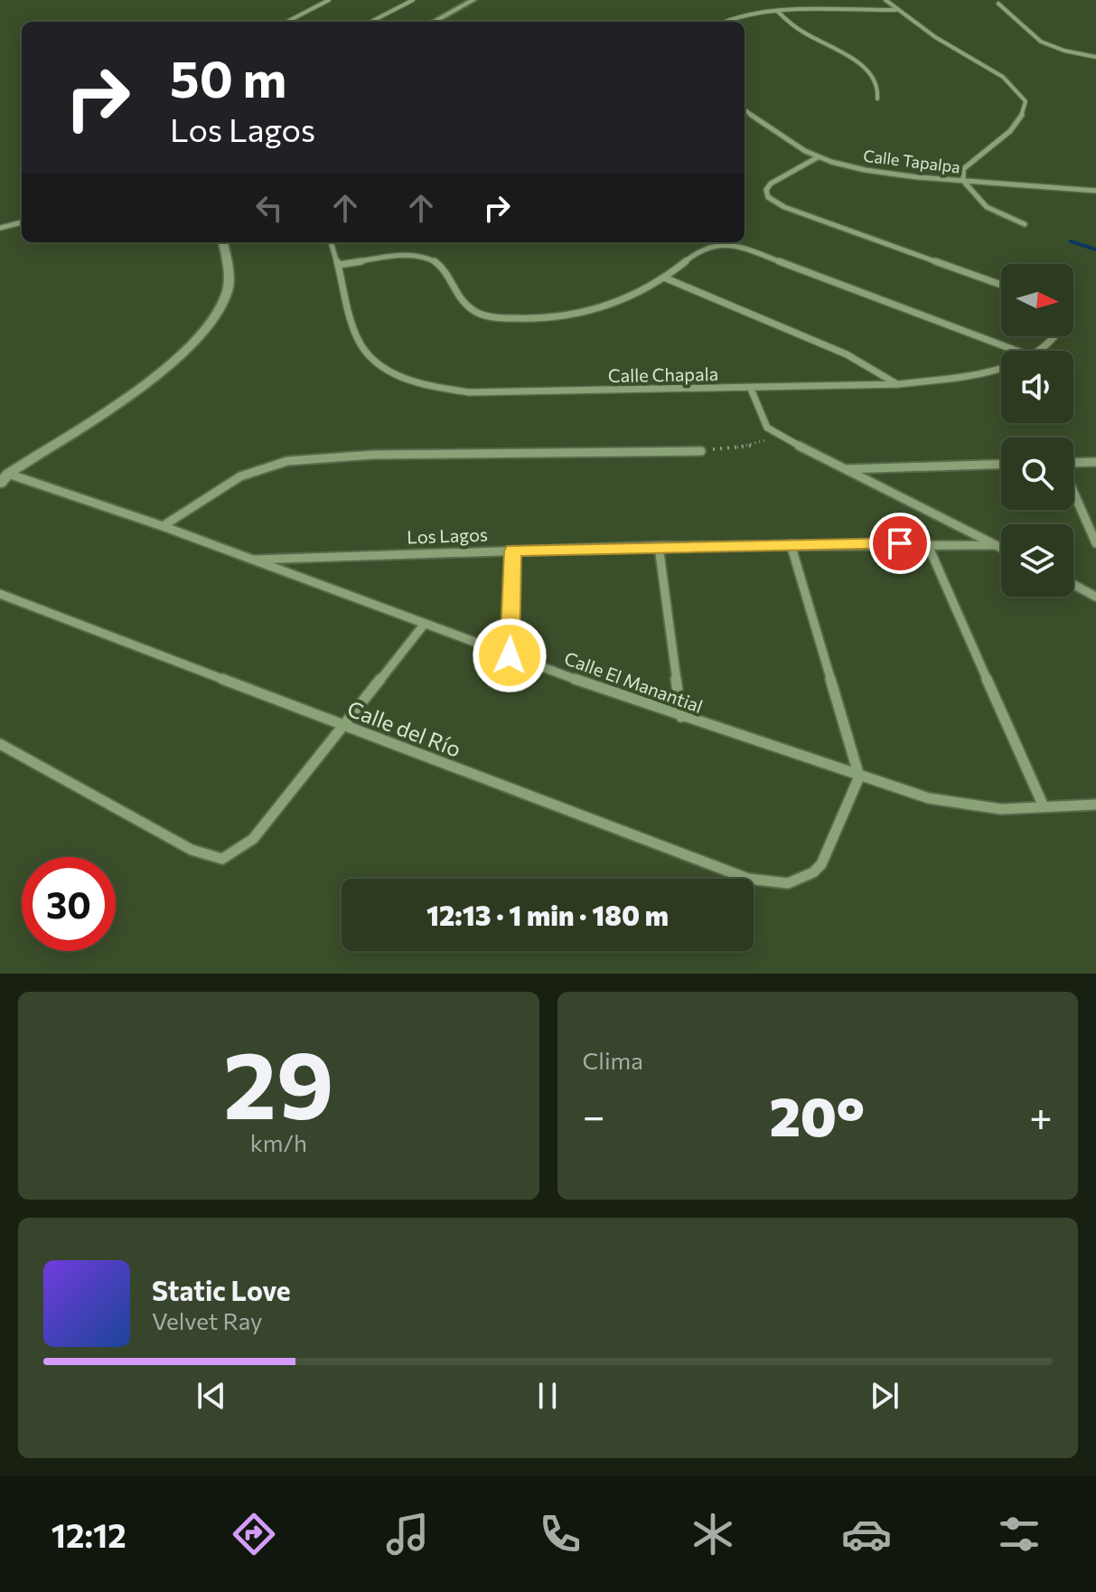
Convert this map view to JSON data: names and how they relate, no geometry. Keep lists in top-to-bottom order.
{
  "streets": {
    "street": [
      "Calle Tapalpa",
      "Calle Chapala",
      "Los Lagos",
      "Calle El Manantial",
      "Calle del Río"
    ]
  },
  "crossings": [
    ["Los Lagos", "Calle El Manantial"],
    ["Calle El Manantial", "Calle del Río"]
  ],
  "north": "right",
  "page": {
    "turn": ["50 m", "Los Lagos"],
    "limit": "30",
    "trip": "12:13 · 1 min · 180 m",
    "tile": [
      ["29", "km/h"],
      "Clima"
    ],
    "heat": ["−", "20°", "+"],
    "song": ["Static Love", "Velvet Ray"],
    "tabs": "12:12"
  }
}
